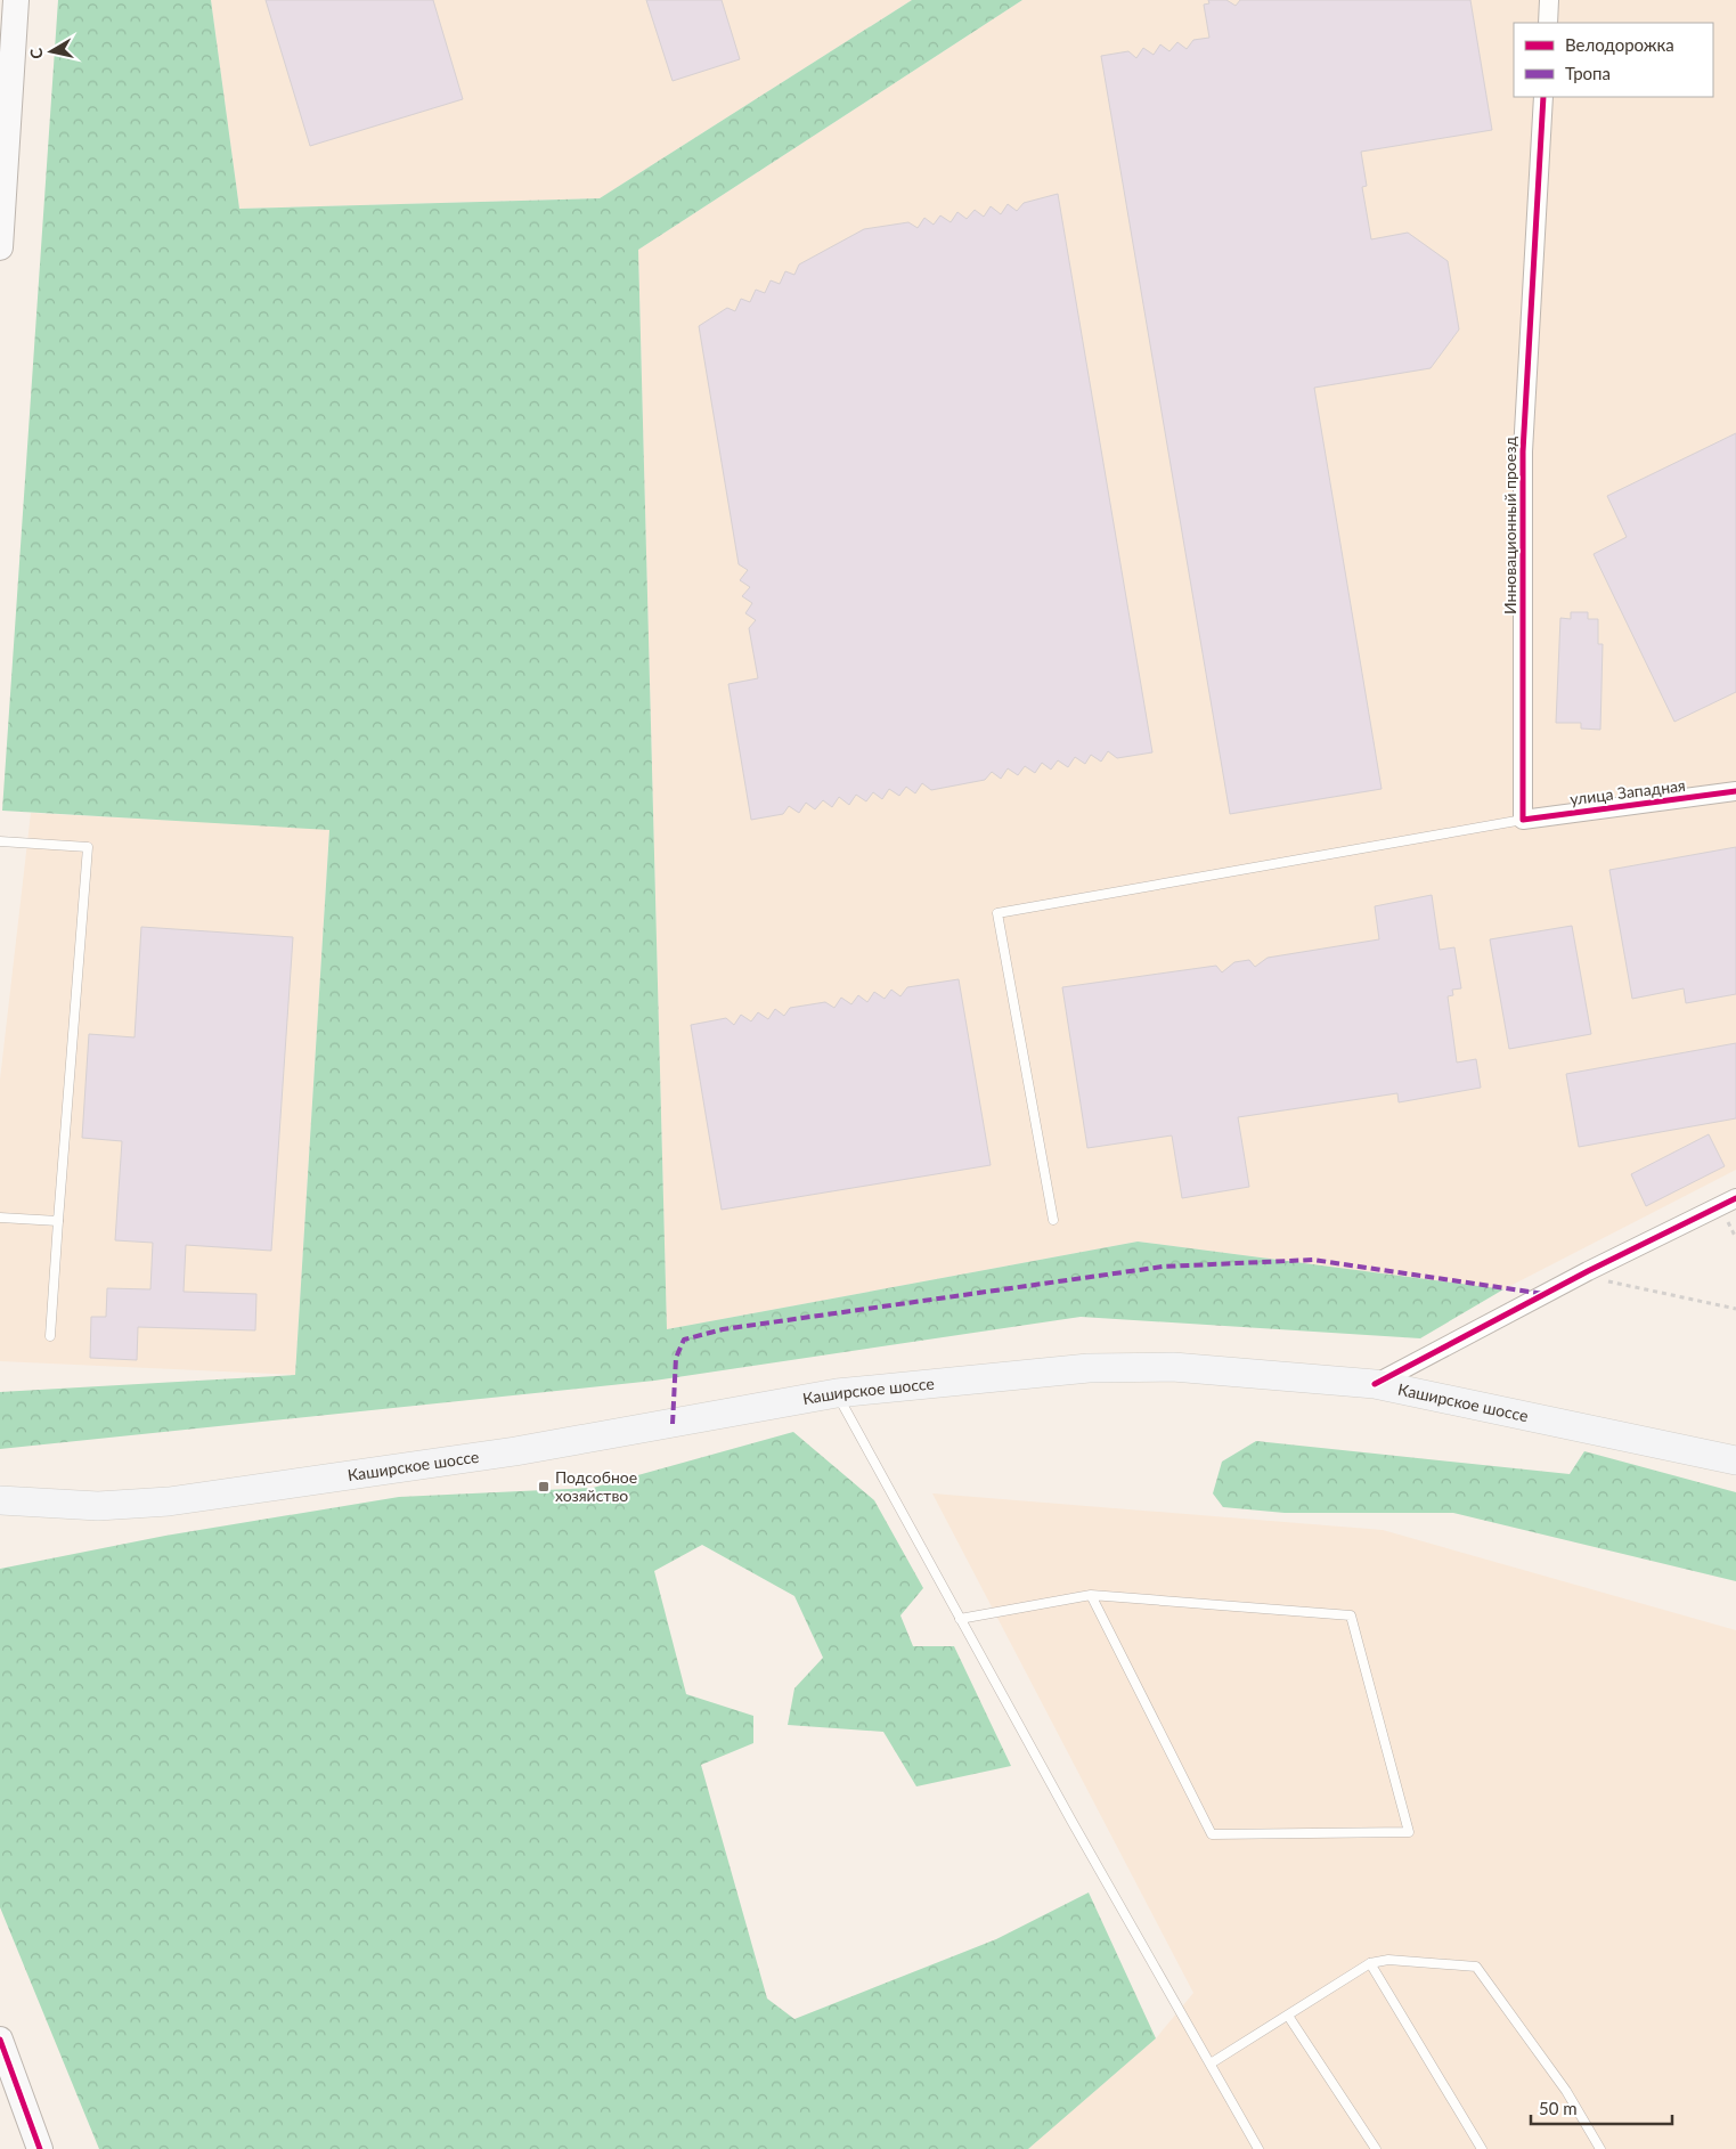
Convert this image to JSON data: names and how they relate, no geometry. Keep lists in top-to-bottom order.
{
  "streets": {
    "main road": ["Каширское шоссе"],
    "street": ["Инновационный проезд", "улица Западная"]
  },
  "crossings": [
    ["Инновационный проезд", "улица Западная"]
  ],
  "places": {
    "transit": ["Подсобное хозяйство"]
  },
  "legend": ["Велодорожка", "Тропа"],
  "scale_bar": "50 m",
  "north": "left"
}
